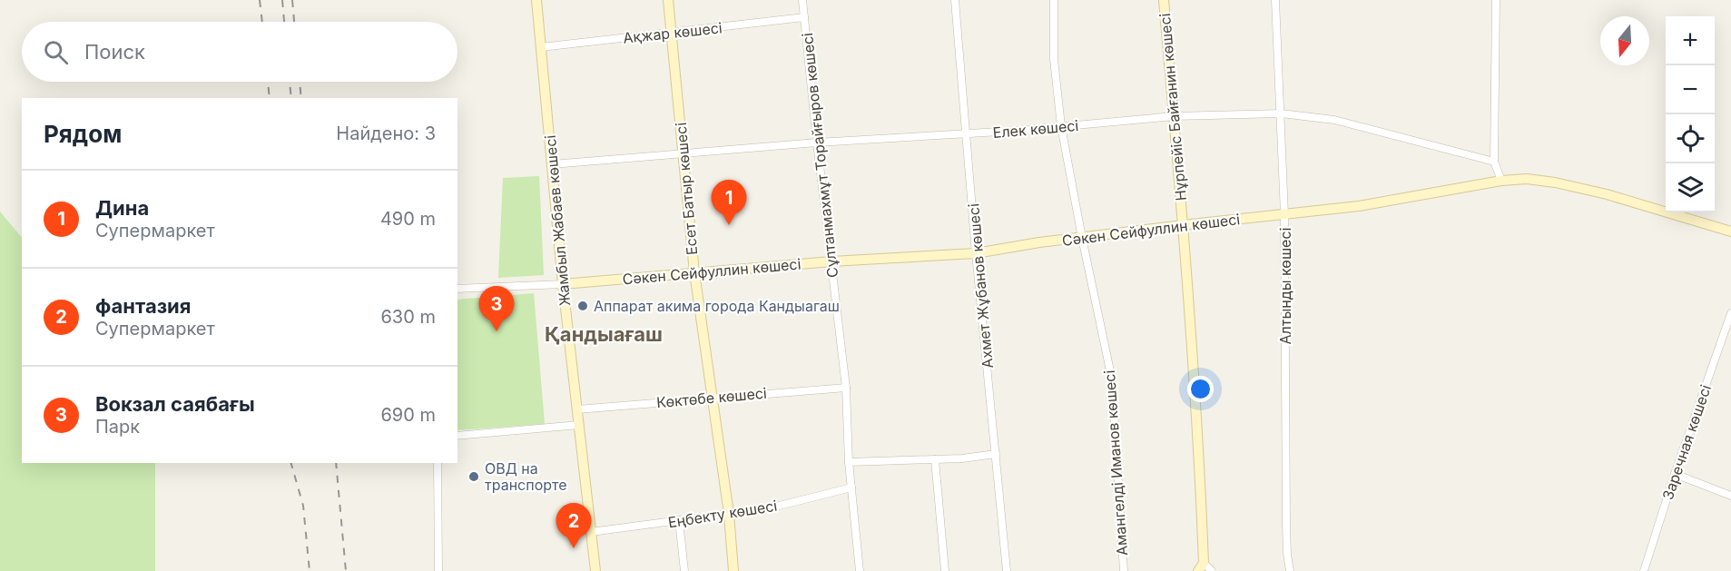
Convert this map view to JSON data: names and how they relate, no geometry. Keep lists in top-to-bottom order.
{
  "streets": {
    "street": [
      "Ақжар көшесі",
      "Нұрпейіс Байғанин көшесі",
      "Елек көшесі",
      "Сұлтанмахмұт Торайғыров көшесі",
      "Есет Батыр көшесі",
      "Жамбыл Жабаев көшесі",
      "Сәкен Сейфуллин көшесі",
      "Ахмет Жұбанов көшесі",
      "Алтынды көшесі",
      "Көктөбе көшесі",
      "Заречная көшесі",
      "Амангелді Иманов көшесі",
      "Еңбекту көшесі"
    ]
  },
  "crossings": [
    ["Ақжар көшесі", "Сұлтанмахмұт Торайғыров көшесі"],
    ["Ақжар көшесі", "Есет Батыр көшесі"],
    ["Ақжар көшесі", "Жамбыл Жабаев көшесі"],
    ["Нұрпейіс Байғанин көшесі", "Елек көшесі"],
    ["Нұрпейіс Байғанин көшесі", "Сәкен Сейфуллин көшесі"],
    ["Елек көшесі", "Сұлтанмахмұт Торайғыров көшесі"],
    ["Елек көшесі", "Есет Батыр көшесі"],
    ["Елек көшесі", "Жамбыл Жабаев көшесі"],
    ["Елек көшесі", "Ахмет Жұбанов көшесі"],
    ["Елек көшесі", "Алтынды көшесі"],
    ["Елек көшесі", "Амангелді Иманов көшесі"],
    ["Сұлтанмахмұт Торайғыров көшесі", "Сәкен Сейфуллин көшесі"],
    ["Сұлтанмахмұт Торайғыров көшесі", "Көктөбе көшесі"],
    ["Сұлтанмахмұт Торайғыров көшесі", "Еңбекту көшесі"],
    ["Есет Батыр көшесі", "Сәкен Сейфуллин көшесі"],
    ["Есет Батыр көшесі", "Көктөбе көшесі"],
    ["Есет Батыр көшесі", "Еңбекту көшесі"],
    ["Жамбыл Жабаев көшесі", "Сәкен Сейфуллин көшесі"],
    ["Жамбыл Жабаев көшесі", "Көктөбе көшесі"],
    ["Жамбыл Жабаев көшесі", "Еңбекту көшесі"],
    ["Сәкен Сейфуллин көшесі", "Ахмет Жұбанов көшесі"],
    ["Сәкен Сейфуллин көшесі", "Алтынды көшесі"],
    ["Сәкен Сейфуллин көшесі", "Амангелді Иманов көшесі"]
  ],
  "districts": ["Қандыағаш"],
  "places": ["Аппарат акима города Кандыагаш", "ОВД на транспорте"],
  "north": "bottom",
  "page": {
    "map_buttons": ["+", "−"],
    "search": "Поиск",
    "heading": ["Рядом", "Найдено: 3"],
    "list": [
      {
        "mark": "1",
        "name": "Дина",
        "note": "Супермаркет",
        "value": "490 m"
      },
      {
        "mark": "2",
        "name": "фантазия",
        "note": "Супермаркет",
        "value": "630 m"
      },
      {
        "mark": "3",
        "name": "Вокзал саябағы",
        "note": "Парк",
        "value": "690 m"
      }
    ],
    "pins": ["1", "3", "2"]
  }
}
